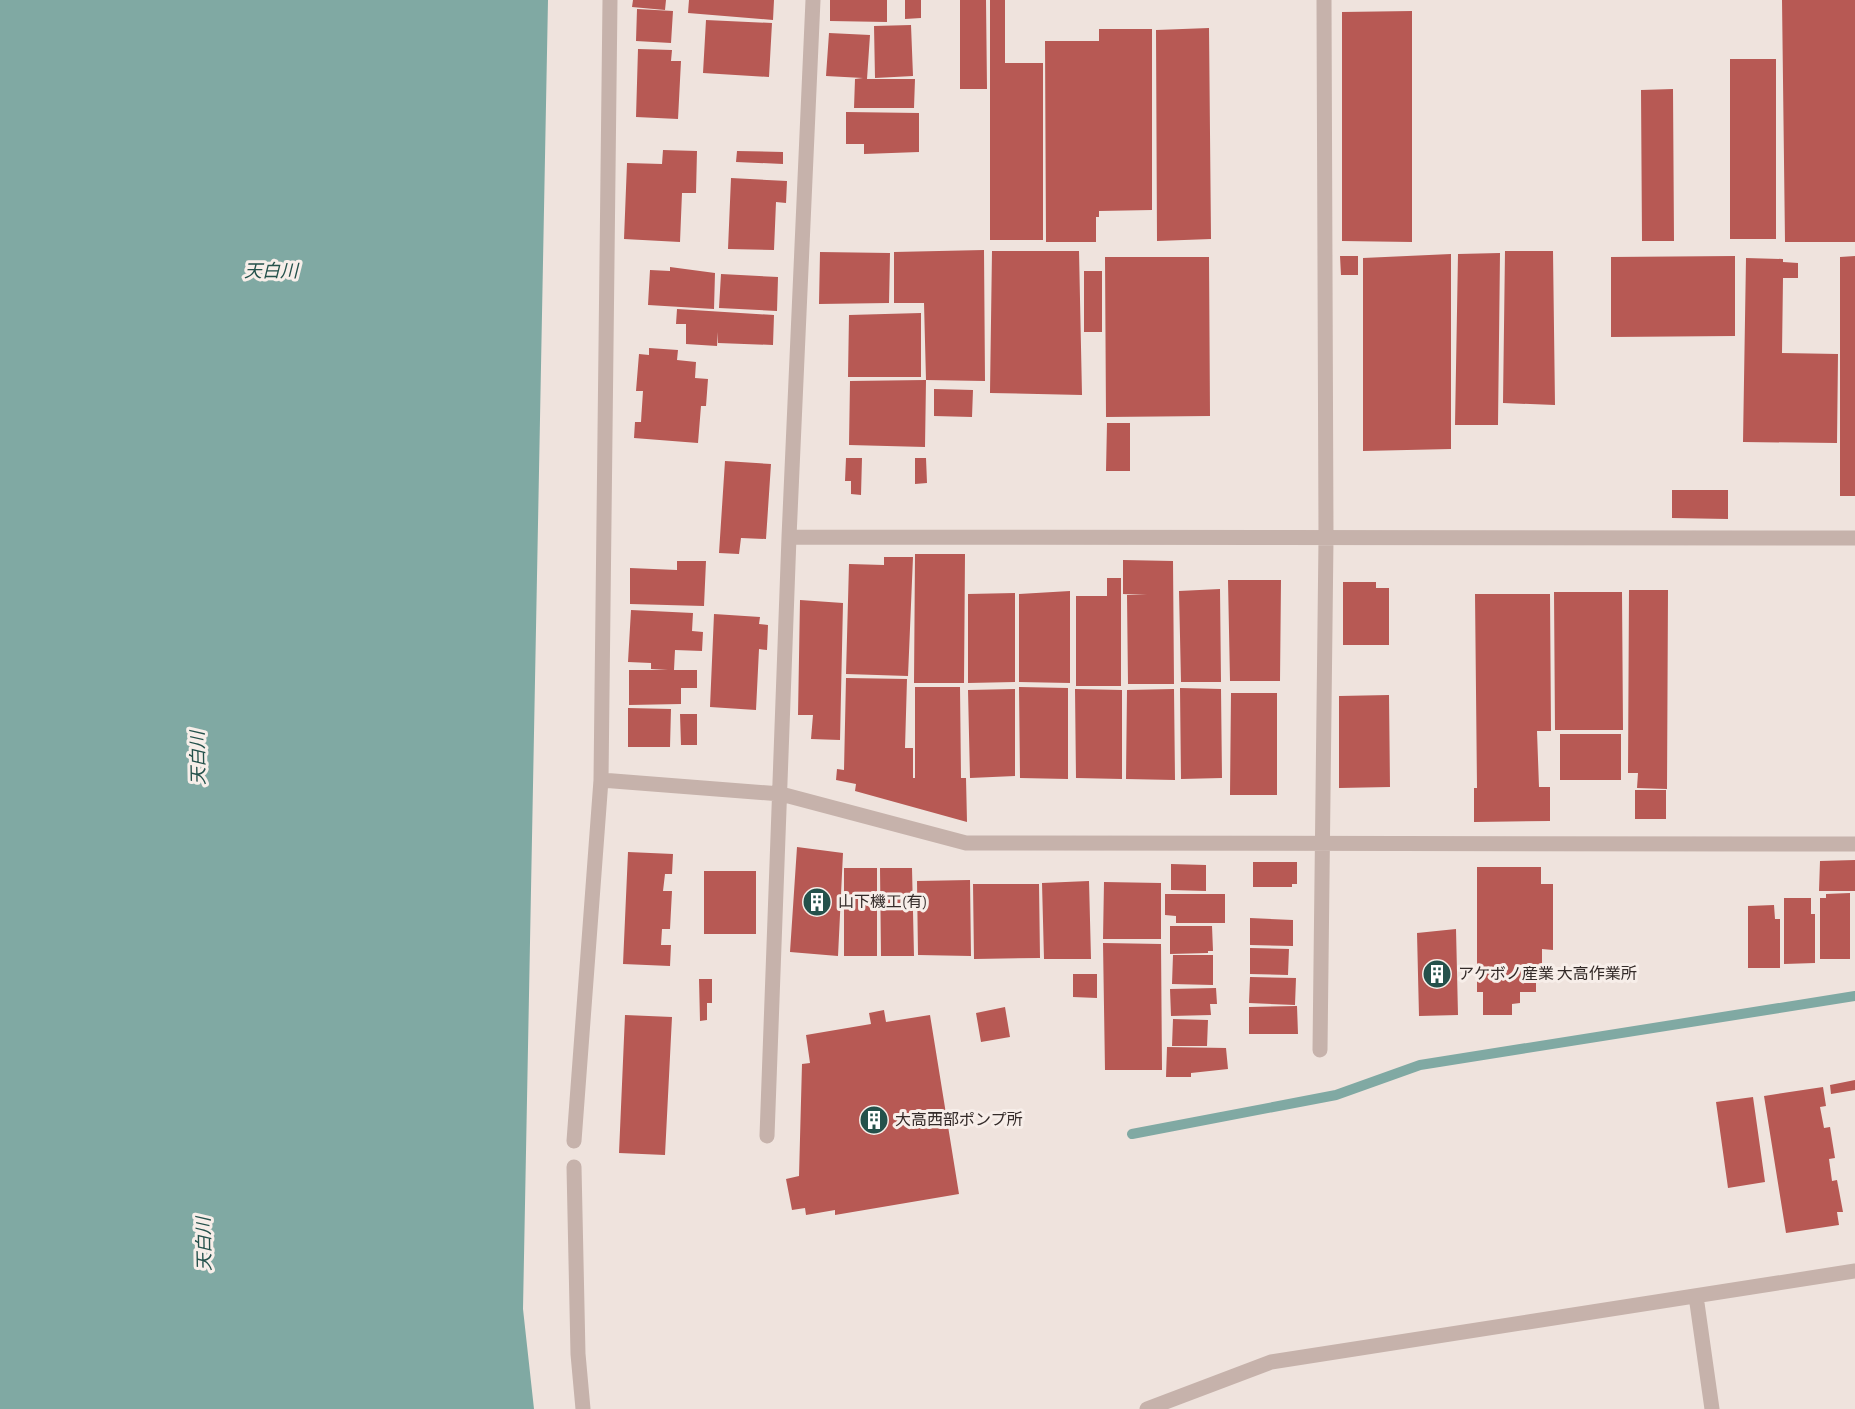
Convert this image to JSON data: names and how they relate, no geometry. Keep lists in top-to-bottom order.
{
  "water": ["天白川"],
  "places": {
    "building": ["山下機工(有)", "アケボノ産業 大高作業所", "大高西部ポンプ所"]
  }
}
